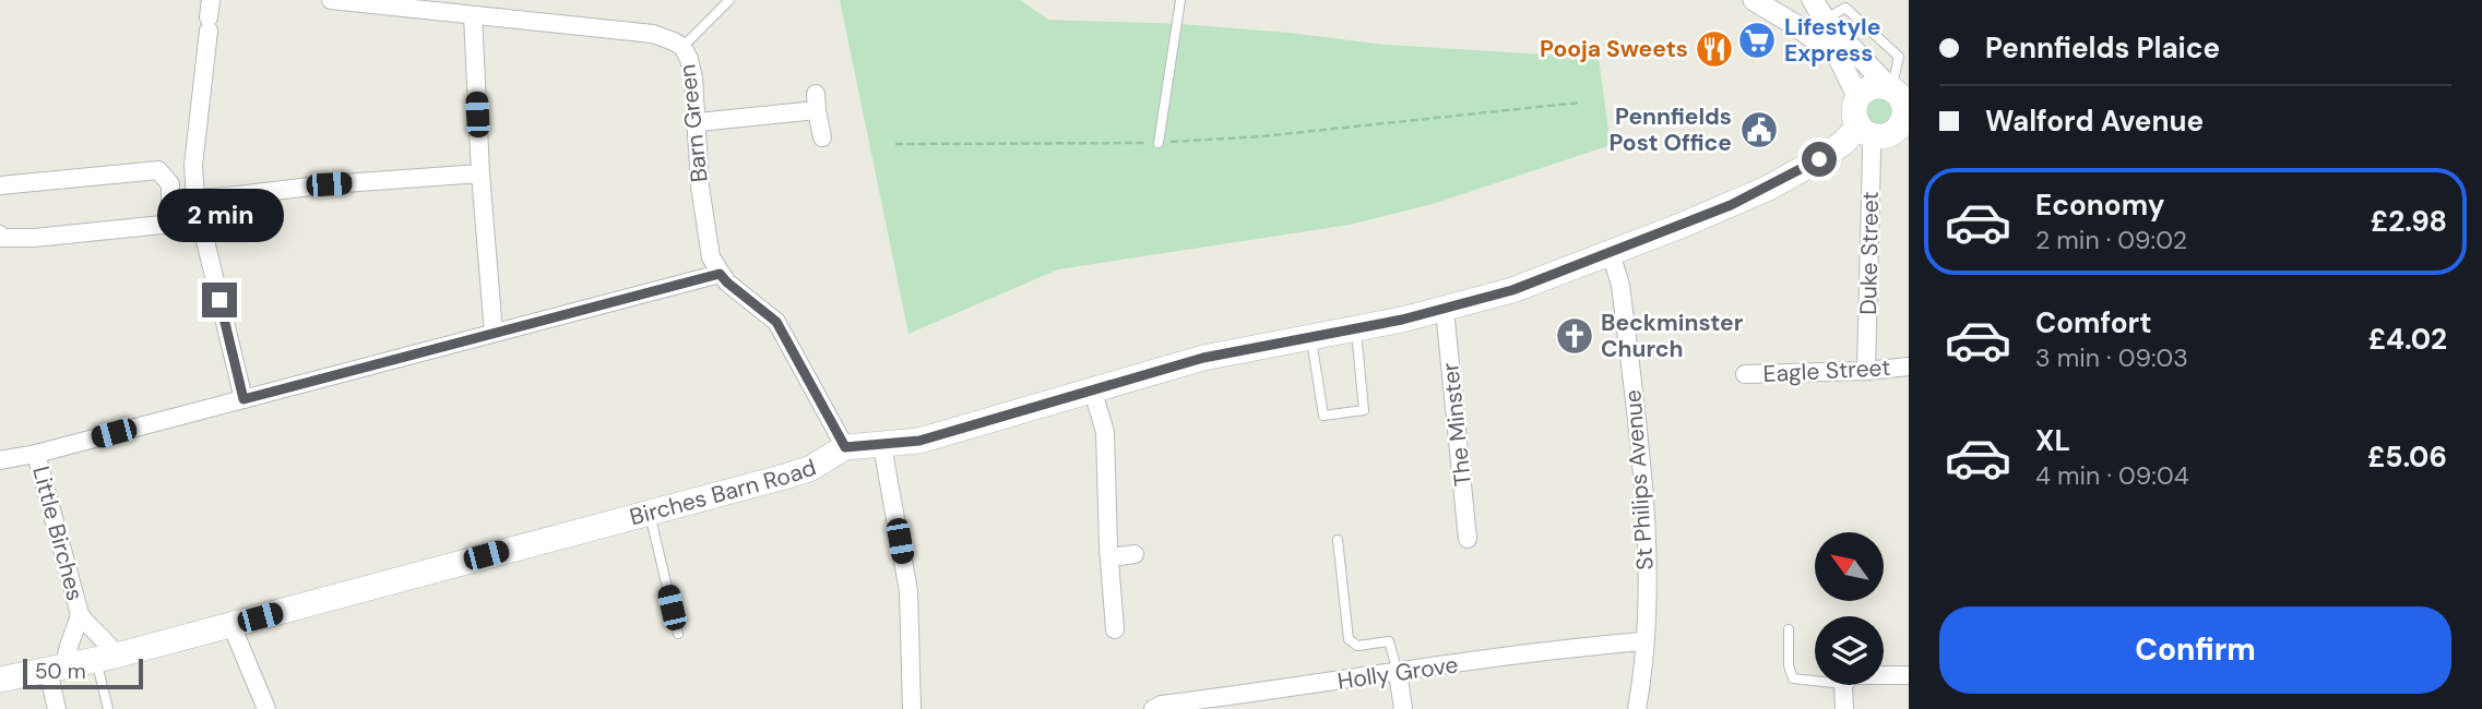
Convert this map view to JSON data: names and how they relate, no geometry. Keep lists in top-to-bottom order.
{
  "streets": {
    "main road": ["Birches Barn Road"],
    "street": [
      "Barn Green",
      "Duke Street",
      "Eagle Street",
      "The Minster",
      "St Philips Avenue",
      "Little Birches",
      "Holly Grove"
    ]
  },
  "crossings": [
    ["Duke Street", "Eagle Street"],
    ["Duke Street", "Birches Barn Road"],
    ["The Minster", "Birches Barn Road"],
    ["St Philips Avenue", "Birches Barn Road"],
    ["St Philips Avenue", "Holly Grove"],
    ["Birches Barn Road", "Little Birches"]
  ],
  "places": {
    "supermarket": ["Lifestyle Express"],
    "restaurant": ["Pooja Sweets"],
    "public building": ["Pennfields Post Office"],
    "church": ["Beckminster Church"]
  },
  "scale_bar": "50 m",
  "north": "top left",
  "page": {
    "banner": ["Pennfields Plaice", "Walford Avenue"],
    "list": [
      {
        "name": "Economy",
        "note": "2 min · 09:02",
        "value": "£2.98"
      },
      {
        "name": "Comfort",
        "note": "3 min · 09:03",
        "value": "£4.02"
      },
      {
        "name": "XL",
        "note": "4 min · 09:04",
        "value": "£5.06"
      }
    ],
    "bubble": "2 min",
    "buttons": "Confirm",
    "scale": "50 m"
  }
}
